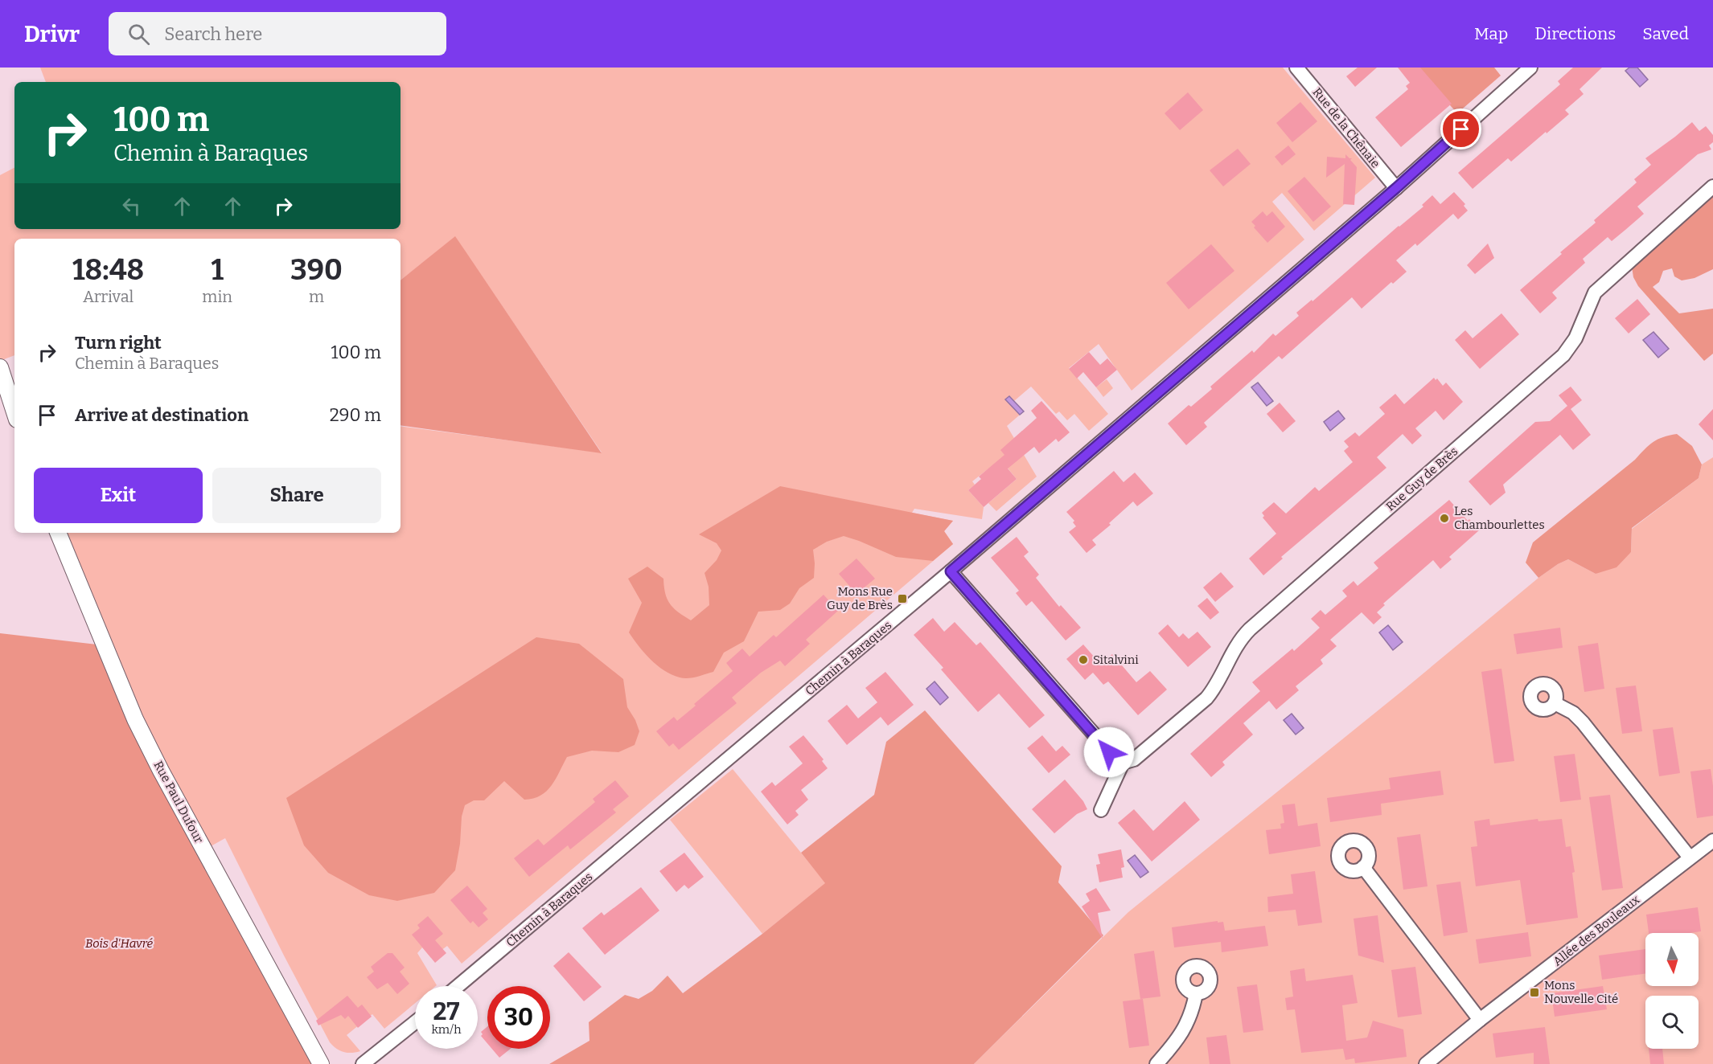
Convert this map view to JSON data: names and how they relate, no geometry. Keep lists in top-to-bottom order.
{
  "streets": {
    "street": [
      "Rue de la Chênaie",
      "Rue Guy de Brès",
      "Chemin à Baraques",
      "Rue Paul Dufour",
      "Allée des Bouleaux"
    ]
  },
  "crossings": [
    ["Rue de la Chênaie", "Chemin à Baraques"]
  ],
  "parks": ["Bois d'Havré"],
  "places": {
    "other": ["Les Chambourlettes", "Sitalvini"],
    "transit": ["Mons Rue Guy de Brès", "Mons Nouvelle Cité"]
  },
  "north": "bottom",
  "page": {
    "header": "Drivr",
    "search": "Search here",
    "nav": ["Map", "Directions", "Saved"],
    "turn": ["100 m", "Chemin à Baraques"],
    "eta": [
      "18:48",
      "Arrival",
      "1",
      "min",
      "390",
      "m"
    ],
    "list": [
      {
        "name": "Turn right",
        "note": "Chemin à Baraques",
        "value": "100 m"
      },
      {
        "name": "Arrive at destination",
        "value": "290 m"
      }
    ],
    "buttons": ["Exit", "Share"],
    "speed": "27 km/h",
    "limit": "30"
  }
}
